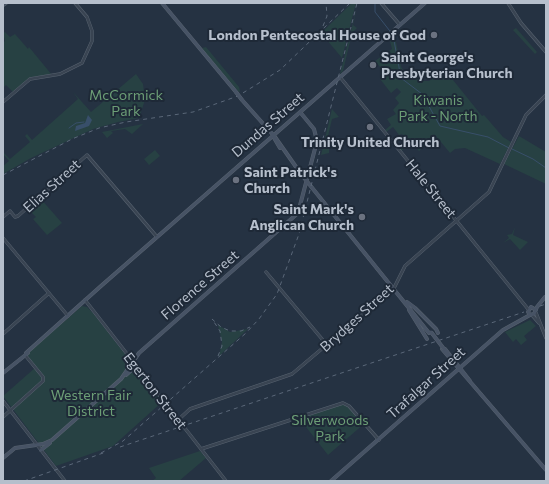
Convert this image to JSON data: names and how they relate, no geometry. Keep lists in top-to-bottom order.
{
  "streets": {
    "main road": ["Dundas Street", "Florence Street", "Trafalgar Street"],
    "street": [
      "Elias Street",
      "Hale Street",
      "Brydges Street",
      "Egerton Street"
    ]
  },
  "crossings": [
    ["Dundas Street", "Elias Street"],
    ["Dundas Street", "Hale Street"],
    ["Dundas Street", "Florence Street"],
    ["Dundas Street", "Egerton Street"],
    ["Hale Street", "Brydges Street"],
    ["Hale Street", "Trafalgar Street"],
    ["Florence Street", "Egerton Street"],
    ["Brydges Street", "Egerton Street"]
  ],
  "parks": [
    "McCormick Park",
    "Kiwanis Park - North",
    "Western Fair District",
    "Silverwoods Park"
  ],
  "places": [
    "London Pentecostal House of God",
    "Saint George's Presbyterian Church",
    "Trinity United Church",
    "Saint Patrick's Church",
    "Saint Mark's Anglican Church"
  ]
}
